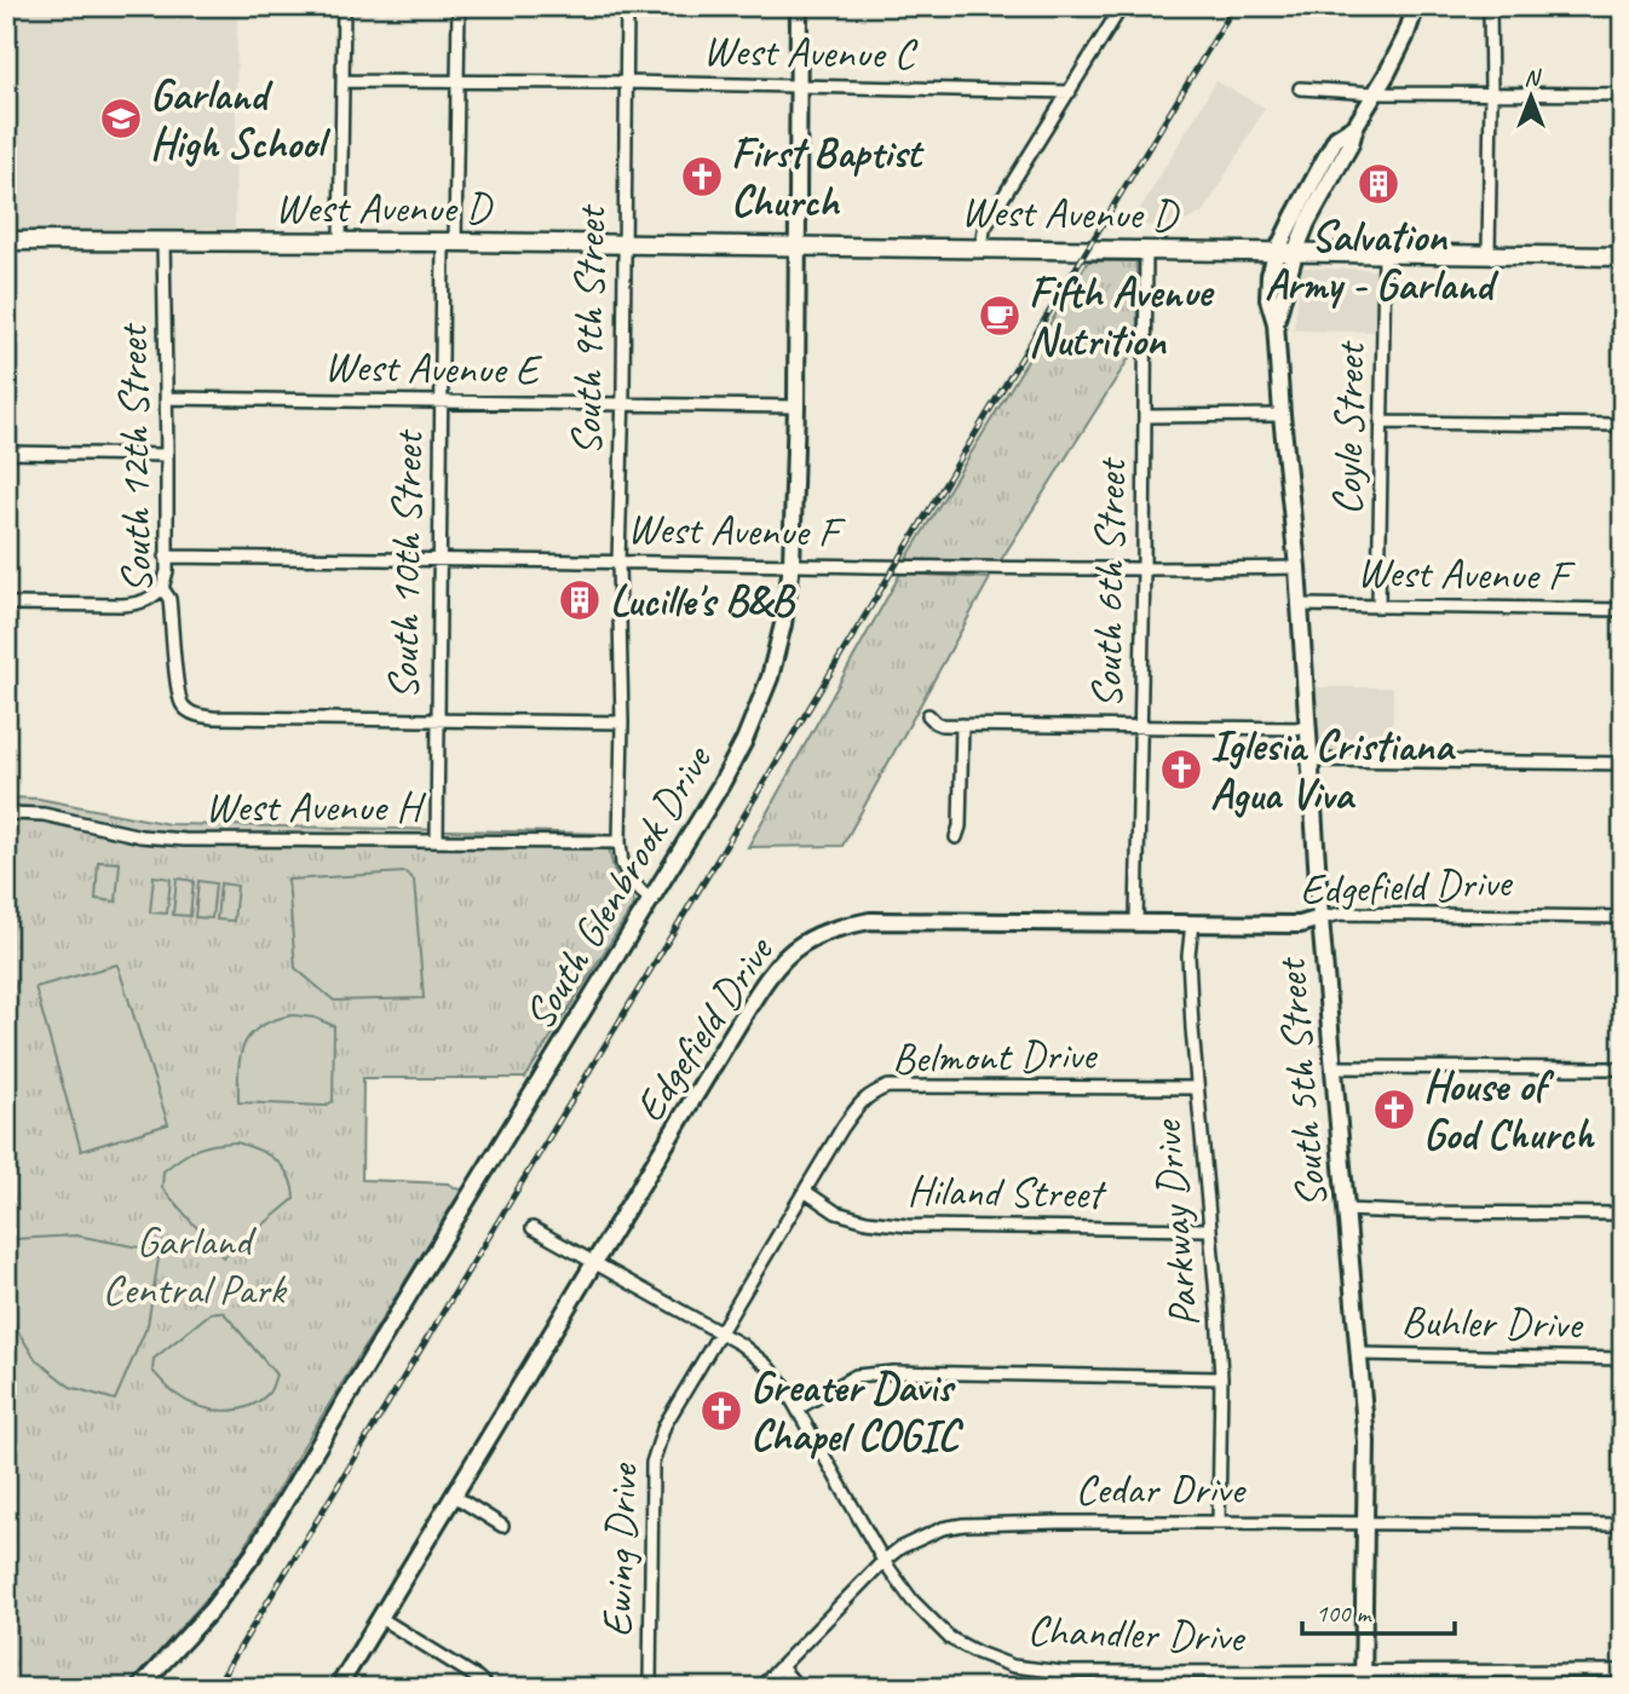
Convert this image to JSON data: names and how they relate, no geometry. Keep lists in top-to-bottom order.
{
  "streets": {
    "main road": ["West Avenue D"],
    "street": [
      "West Avenue C",
      "South 9th Street",
      "West Avenue E",
      "Coyle Street",
      "South 12th Street",
      "West Avenue F",
      "South 10th Street",
      "South 6th Street",
      "West Avenue H",
      "Edgefield Drive",
      "South Glenbrook Drive",
      "Belmont Drive",
      "South 5th Street",
      "Hiland Street",
      "Parkway Drive",
      "Buhler Drive",
      "Cedar Drive",
      "Ewing Drive",
      "Chandler Drive"
    ]
  },
  "crossings": [
    ["West Avenue C", "South 9th Street"],
    ["West Avenue C", "South 10th Street"],
    ["West Avenue C", "South Glenbrook Drive"],
    ["West Avenue D", "South 9th Street"],
    ["West Avenue D", "Coyle Street"],
    ["West Avenue D", "South 12th Street"],
    ["West Avenue D", "South 10th Street"],
    ["West Avenue D", "South 6th Street"],
    ["West Avenue D", "South Glenbrook Drive"],
    ["West Avenue D", "South 5th Street"],
    ["South 9th Street", "West Avenue E"],
    ["South 9th Street", "West Avenue F"],
    ["South 9th Street", "West Avenue H"],
    ["South 9th Street", "South Glenbrook Drive"],
    ["West Avenue E", "South 12th Street"],
    ["West Avenue E", "South 10th Street"],
    ["West Avenue E", "South Glenbrook Drive"],
    ["Coyle Street", "West Avenue F"],
    ["South 12th Street", "West Avenue F"],
    ["South 12th Street", "South 10th Street"],
    ["West Avenue F", "South 10th Street"],
    ["West Avenue F", "South 6th Street"],
    ["West Avenue F", "South Glenbrook Drive"],
    ["West Avenue F", "South 5th Street"],
    ["South 10th Street", "West Avenue H"],
    ["South 6th Street", "Edgefield Drive"],
    ["Edgefield Drive", "South 5th Street"],
    ["Edgefield Drive", "Parkway Drive"],
    ["Edgefield Drive", "Chandler Drive"],
    ["Belmont Drive", "Hiland Street"],
    ["Belmont Drive", "Parkway Drive"],
    ["Belmont Drive", "Ewing Drive"],
    ["Belmont Drive", "Chandler Drive"],
    ["South 5th Street", "Buhler Drive"],
    ["South 5th Street", "Cedar Drive"],
    ["South 5th Street", "Chandler Drive"],
    ["Hiland Street", "Parkway Drive"],
    ["Parkway Drive", "Cedar Drive"],
    ["Cedar Drive", "Chandler Drive"],
    ["Ewing Drive", "Chandler Drive"]
  ],
  "parks": ["Garland Central Park"],
  "places": {
    "school or university": ["Garland High School"],
    "church": [
      "First Baptist Church",
      "Iglesia Cristiana Agua Viva",
      "House of God Church",
      "Greater Davis Chapel COGIC"
    ],
    "building": ["Salvation Army - Garland", "Lucille's B&B"],
    "cafe": ["Fifth Avenue Nutrition"]
  },
  "scale_bar": "100 m",
  "north": "top"
}
